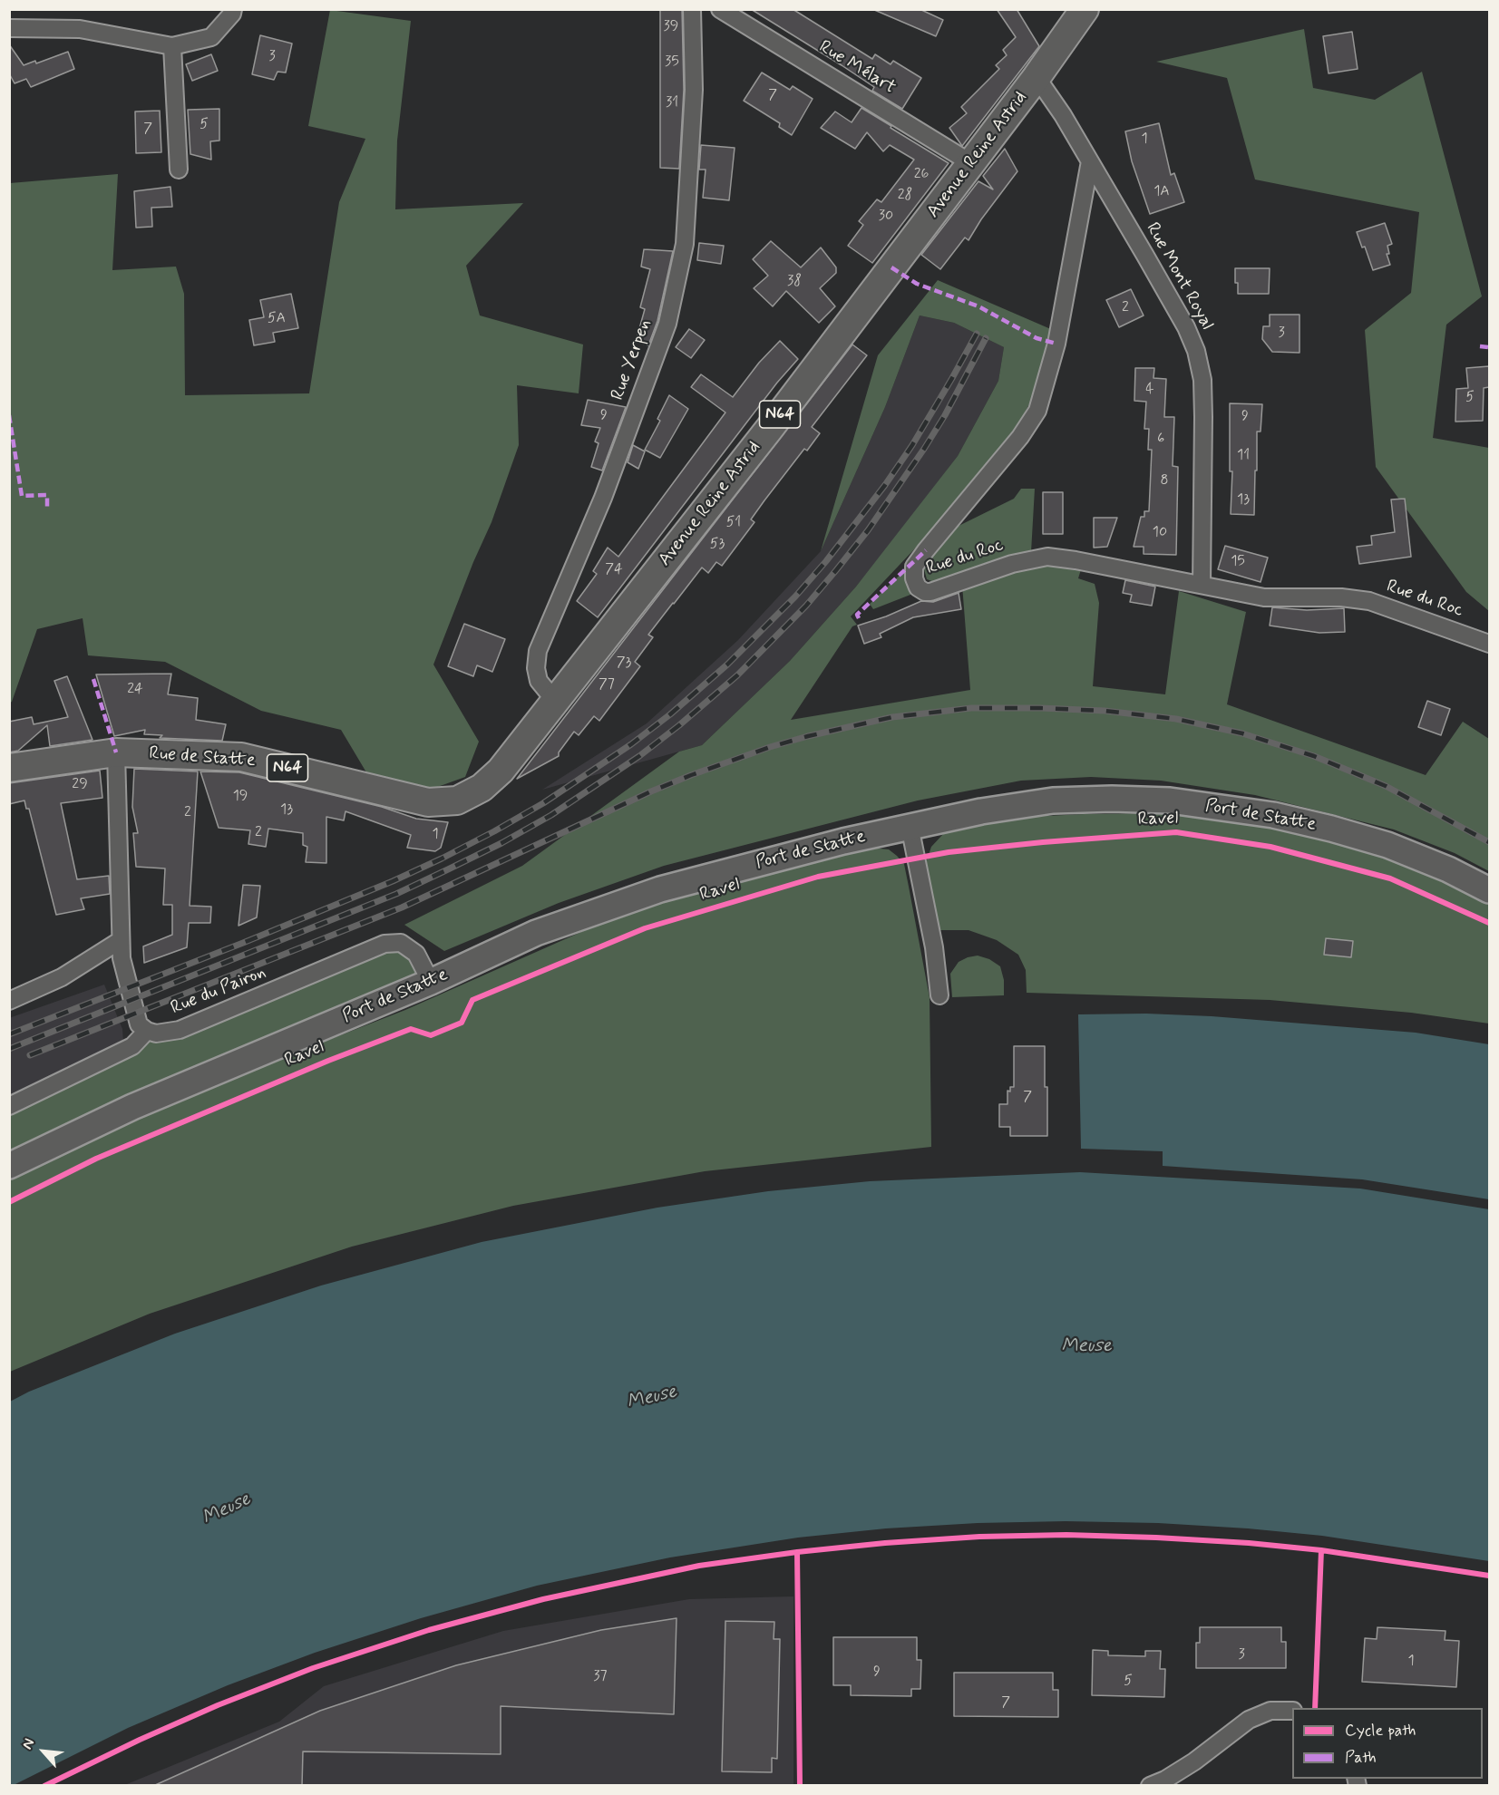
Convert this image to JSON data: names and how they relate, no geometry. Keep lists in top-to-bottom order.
{
  "streets": {
    "main road": ["Avenue Reine Astrid", "N64", "Rue de Statte"],
    "street": [
      "Rue Mélart",
      "Rue Mont Royal",
      "Rue Yerpen",
      "Rue du Roc",
      "Port de Statte",
      "Rue du Pairon"
    ],
    "cycle path": ["Ravel"]
  },
  "crossings": [
    ["Rue Mélart", "Avenue Reine Astrid"],
    ["Avenue Reine Astrid", "Rue Mont Royal"],
    ["Avenue Reine Astrid", "Rue Yerpen"],
    ["Avenue Reine Astrid", "Rue de Statte"],
    ["Rue Mont Royal", "Rue du Roc"],
    ["Port de Statte", "Rue du Pairon"]
  ],
  "water": ["Meuse"],
  "house_numbers": [
    "39",
    "3",
    "35",
    "7",
    "31",
    "5",
    "7",
    "1",
    "26",
    "1A",
    "28",
    "30",
    "38",
    "2",
    "5A",
    "3",
    "4",
    "5",
    "9",
    "9",
    "6",
    "11",
    "8",
    "13",
    "51",
    "10",
    "53",
    "15",
    "74",
    "73",
    "77",
    "24",
    "29",
    "19",
    "13",
    "2",
    "2",
    "1",
    "7",
    "3",
    "1",
    "9",
    "37",
    "5",
    "7"
  ],
  "legend": ["Cycle path", "Path"],
  "north": "top left"
}
